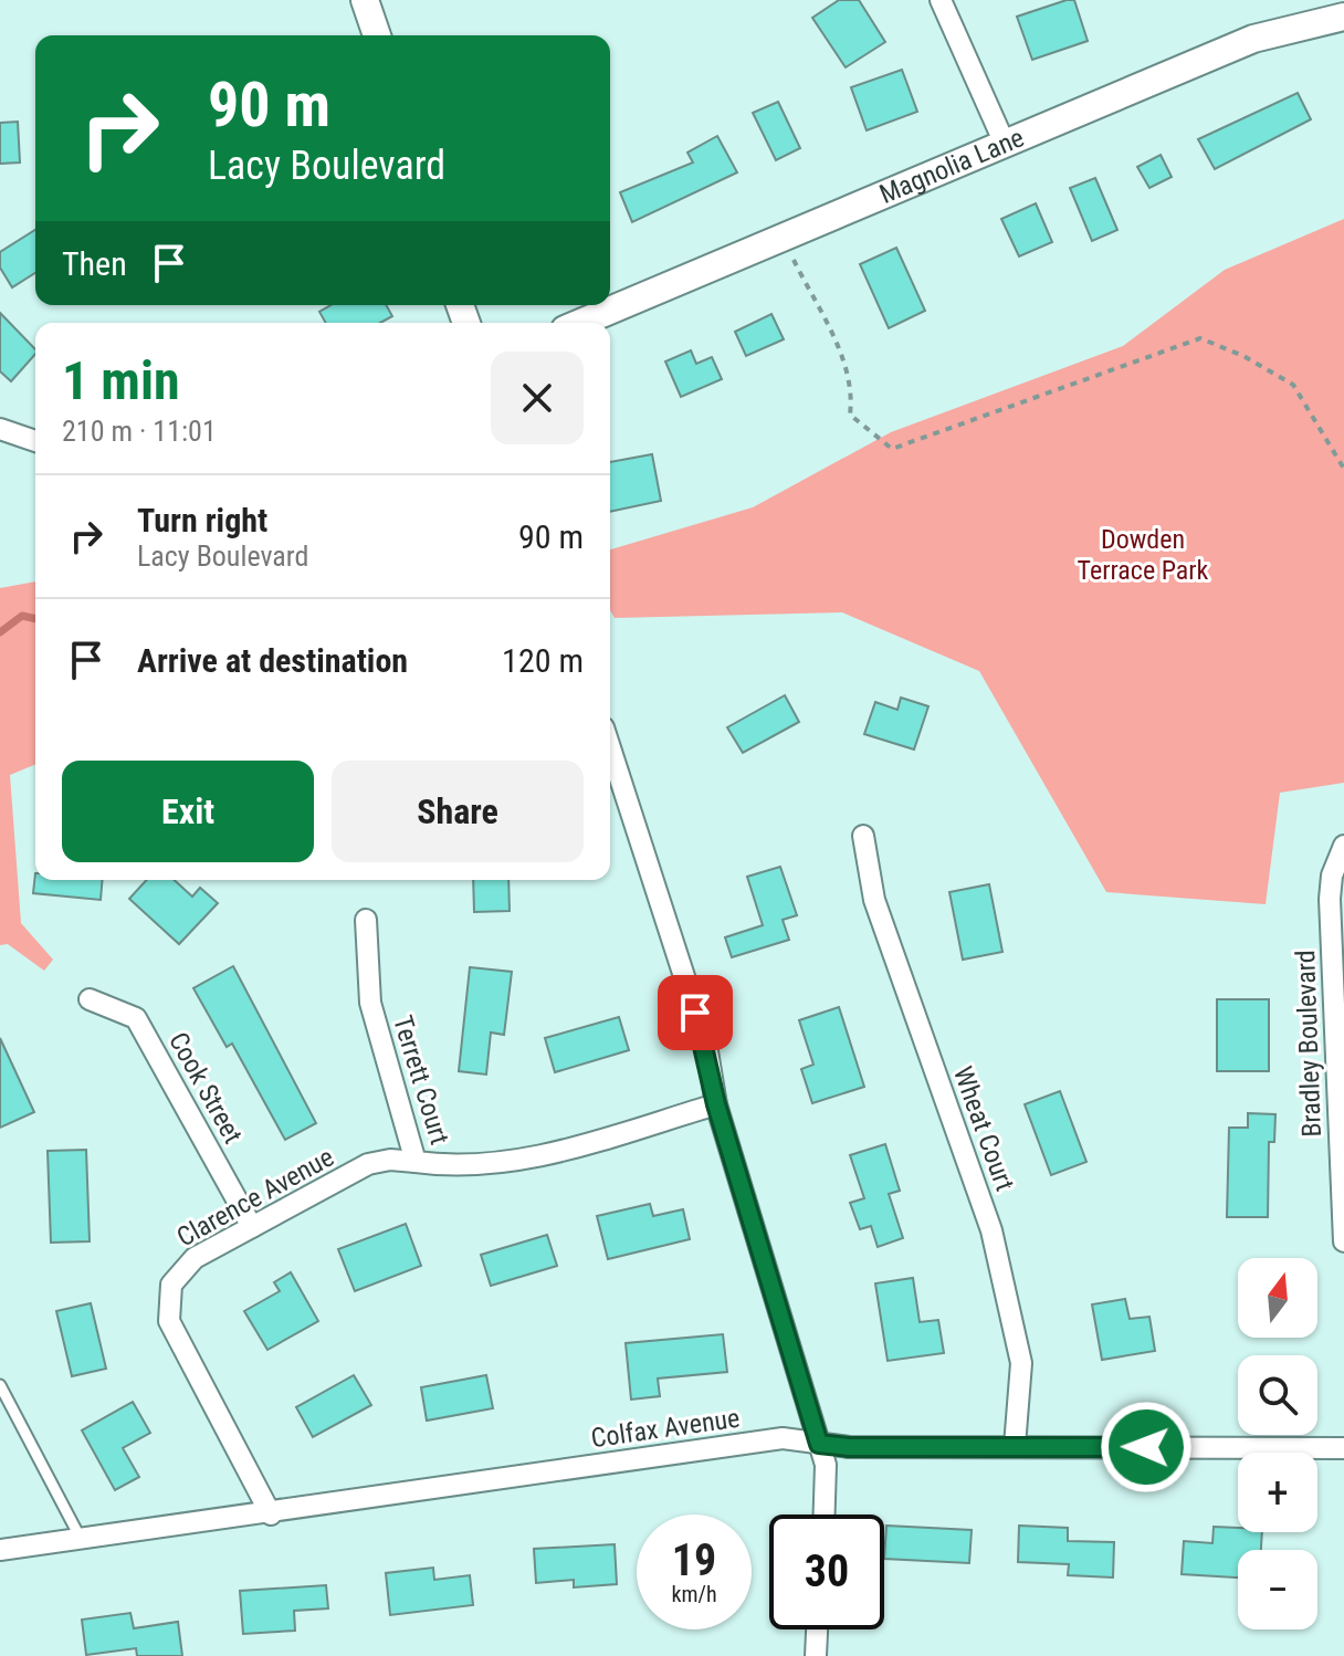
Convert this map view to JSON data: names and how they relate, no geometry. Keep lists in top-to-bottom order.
{
  "streets": {
    "street": [
      "Magnolia Lane",
      "Bradley Boulevard",
      "Terrett Court",
      "Cook Street",
      "Wheat Court",
      "Clarence Avenue",
      "Colfax Avenue"
    ]
  },
  "crossings": [
    ["Terrett Court", "Clarence Avenue"],
    ["Cook Street", "Clarence Avenue"],
    ["Wheat Court", "Colfax Avenue"],
    ["Clarence Avenue", "Colfax Avenue"]
  ],
  "parks": ["Dowden Terrace Park"],
  "north": "top",
  "page": {
    "turn": ["90 m", "Lacy Boulevard"],
    "then": "Then",
    "heading": ["1 min", "210 m · 11:01"],
    "list": [
      {
        "name": "Turn right",
        "note": "Lacy Boulevard",
        "value": "90 m"
      },
      {
        "name": "Arrive at destination",
        "value": "120 m"
      }
    ],
    "buttons": ["Exit", "Share"],
    "map_buttons": ["+", "−"],
    "speed": "19 km/h",
    "limit": "30"
  }
}
